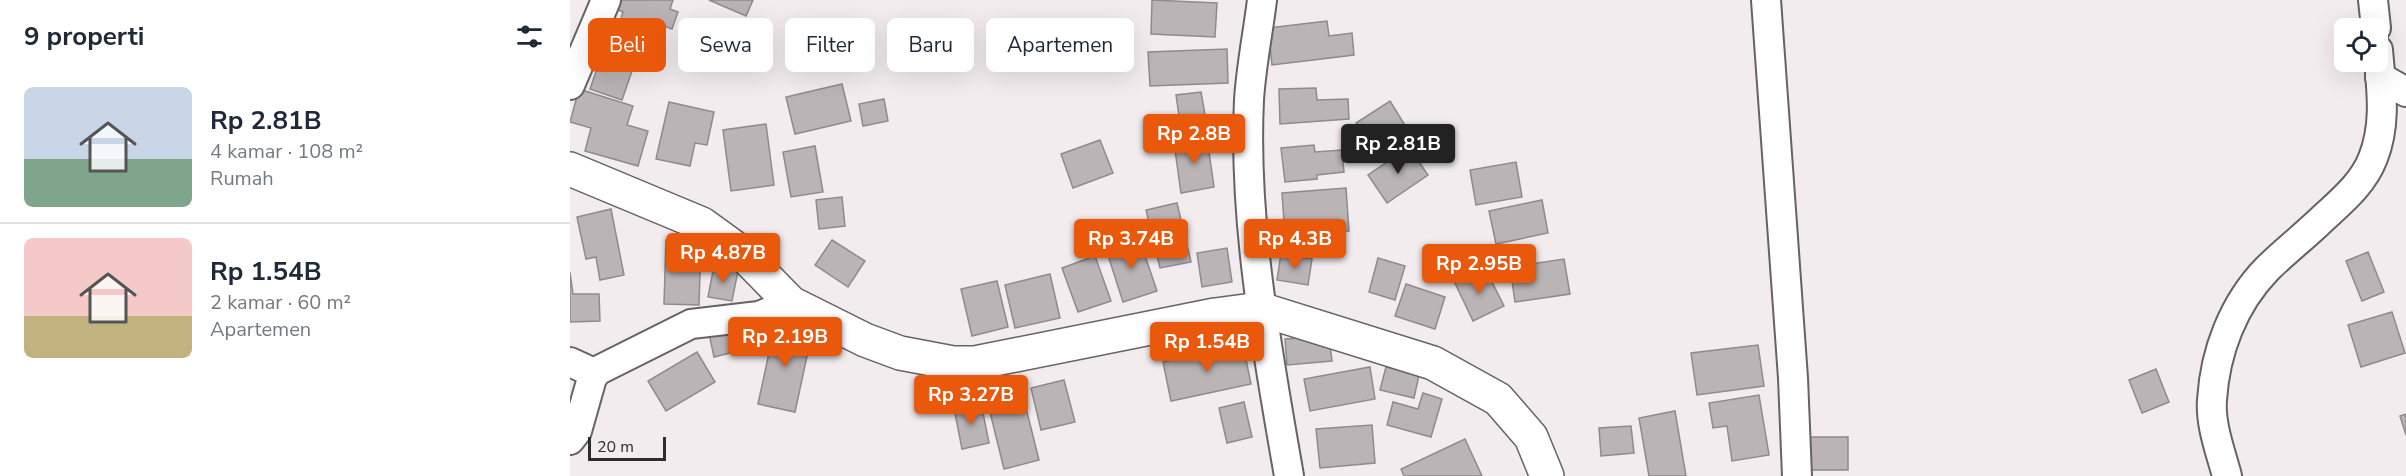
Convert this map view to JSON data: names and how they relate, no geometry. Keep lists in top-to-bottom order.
{
  "scale_bar": "20 m",
  "page": {
    "heading": "9 properti",
    "chip": [
      "Beli",
      "Sewa",
      "Filter",
      "Baru",
      "Apartemen"
    ],
    "list": [
      {
        "name": "Rp 2.81B",
        "note": "4 kamar · 108 m² · Rumah"
      },
      {
        "name": "Rp 1.54B",
        "note": "2 kamar · 60 m² · Apartemen"
      }
    ],
    "price": [
      "Rp 2.8B",
      "Rp 2.81B",
      "Rp 3.74B",
      "Rp 4.3B",
      "Rp 4.87B",
      "Rp 2.95B",
      "Rp 2.19B",
      "Rp 1.54B",
      "Rp 3.27B"
    ],
    "scale": "20 m"
  }
}
